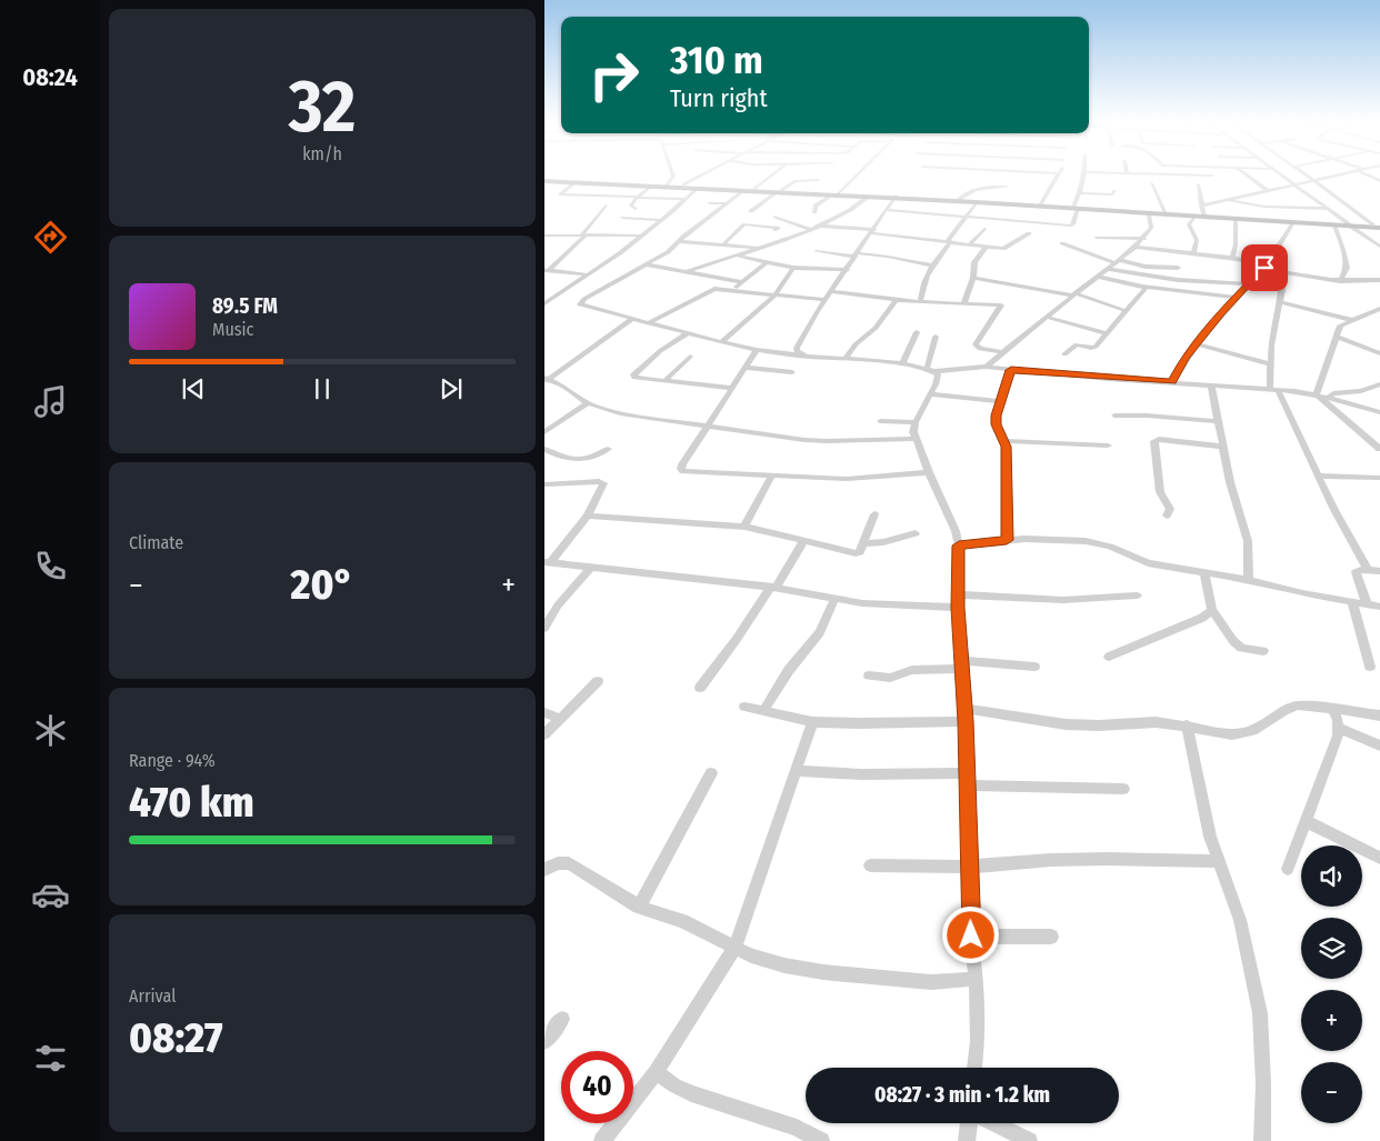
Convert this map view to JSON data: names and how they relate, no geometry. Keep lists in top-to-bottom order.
{
  "page": {
    "tabs": "08:24",
    "tile": [
      ["32", "km/h"],
      "Climate",
      ["Range · 94%", "470 km"],
      ["Arrival", "08:27"]
    ],
    "turn": ["310 m", "Turn right"],
    "song": ["89.5 FM", "Music"],
    "heat": ["−", "20°", "+"],
    "map_buttons": ["+", "−"],
    "limit": "40",
    "trip": "08:27 · 3 min · 1.2 km"
  }
}
